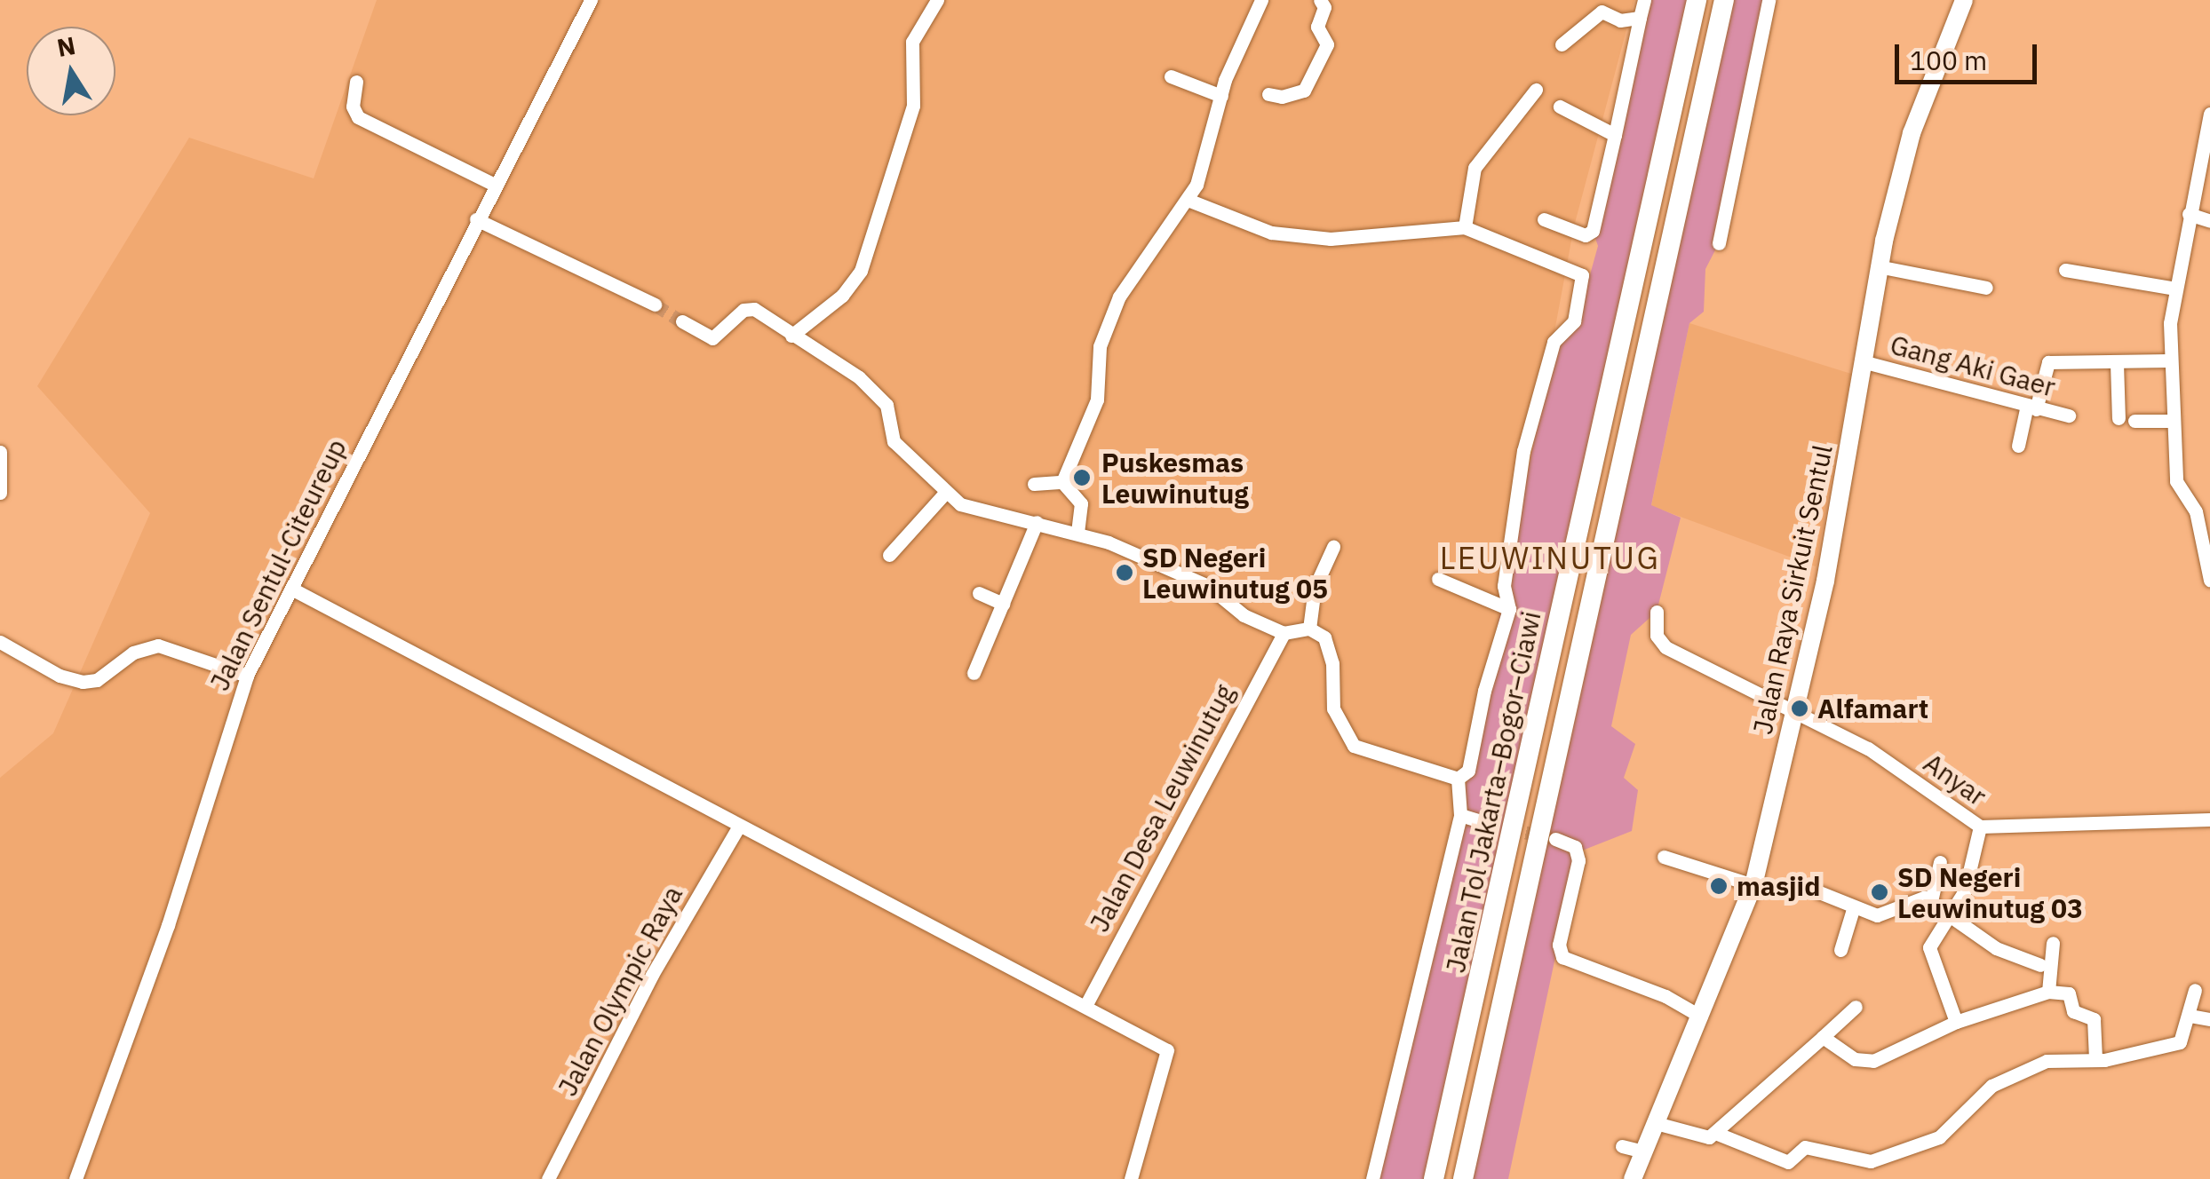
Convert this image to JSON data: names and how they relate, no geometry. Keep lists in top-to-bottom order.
{
  "streets": {
    "highway": ["Jalan Tol Jakarta–Bogor–Ciawi"],
    "main road": ["Jalan Raya Sirkuit Sentul"],
    "street": [
      "Gang Aki Gaer",
      "Jalan Sentul-Citeureup",
      "Anyar",
      "Jalan Desa Leuwinutug",
      "Jalan Olympic Raya"
    ]
  },
  "crossings": [
    ["Gang Aki Gaer", "Jalan Raya Sirkuit Sentul"],
    ["Jalan Raya Sirkuit Sentul", "Anyar"]
  ],
  "districts": ["LEUWINUTUG"],
  "places": [
    "Puskesmas Leuwinutug",
    "SD Negeri Leuwinutug 05",
    "Alfamart",
    "masjid",
    "SD Negeri Leuwinutug 03"
  ],
  "scale_bar": "100 m",
  "north": "top"
}
